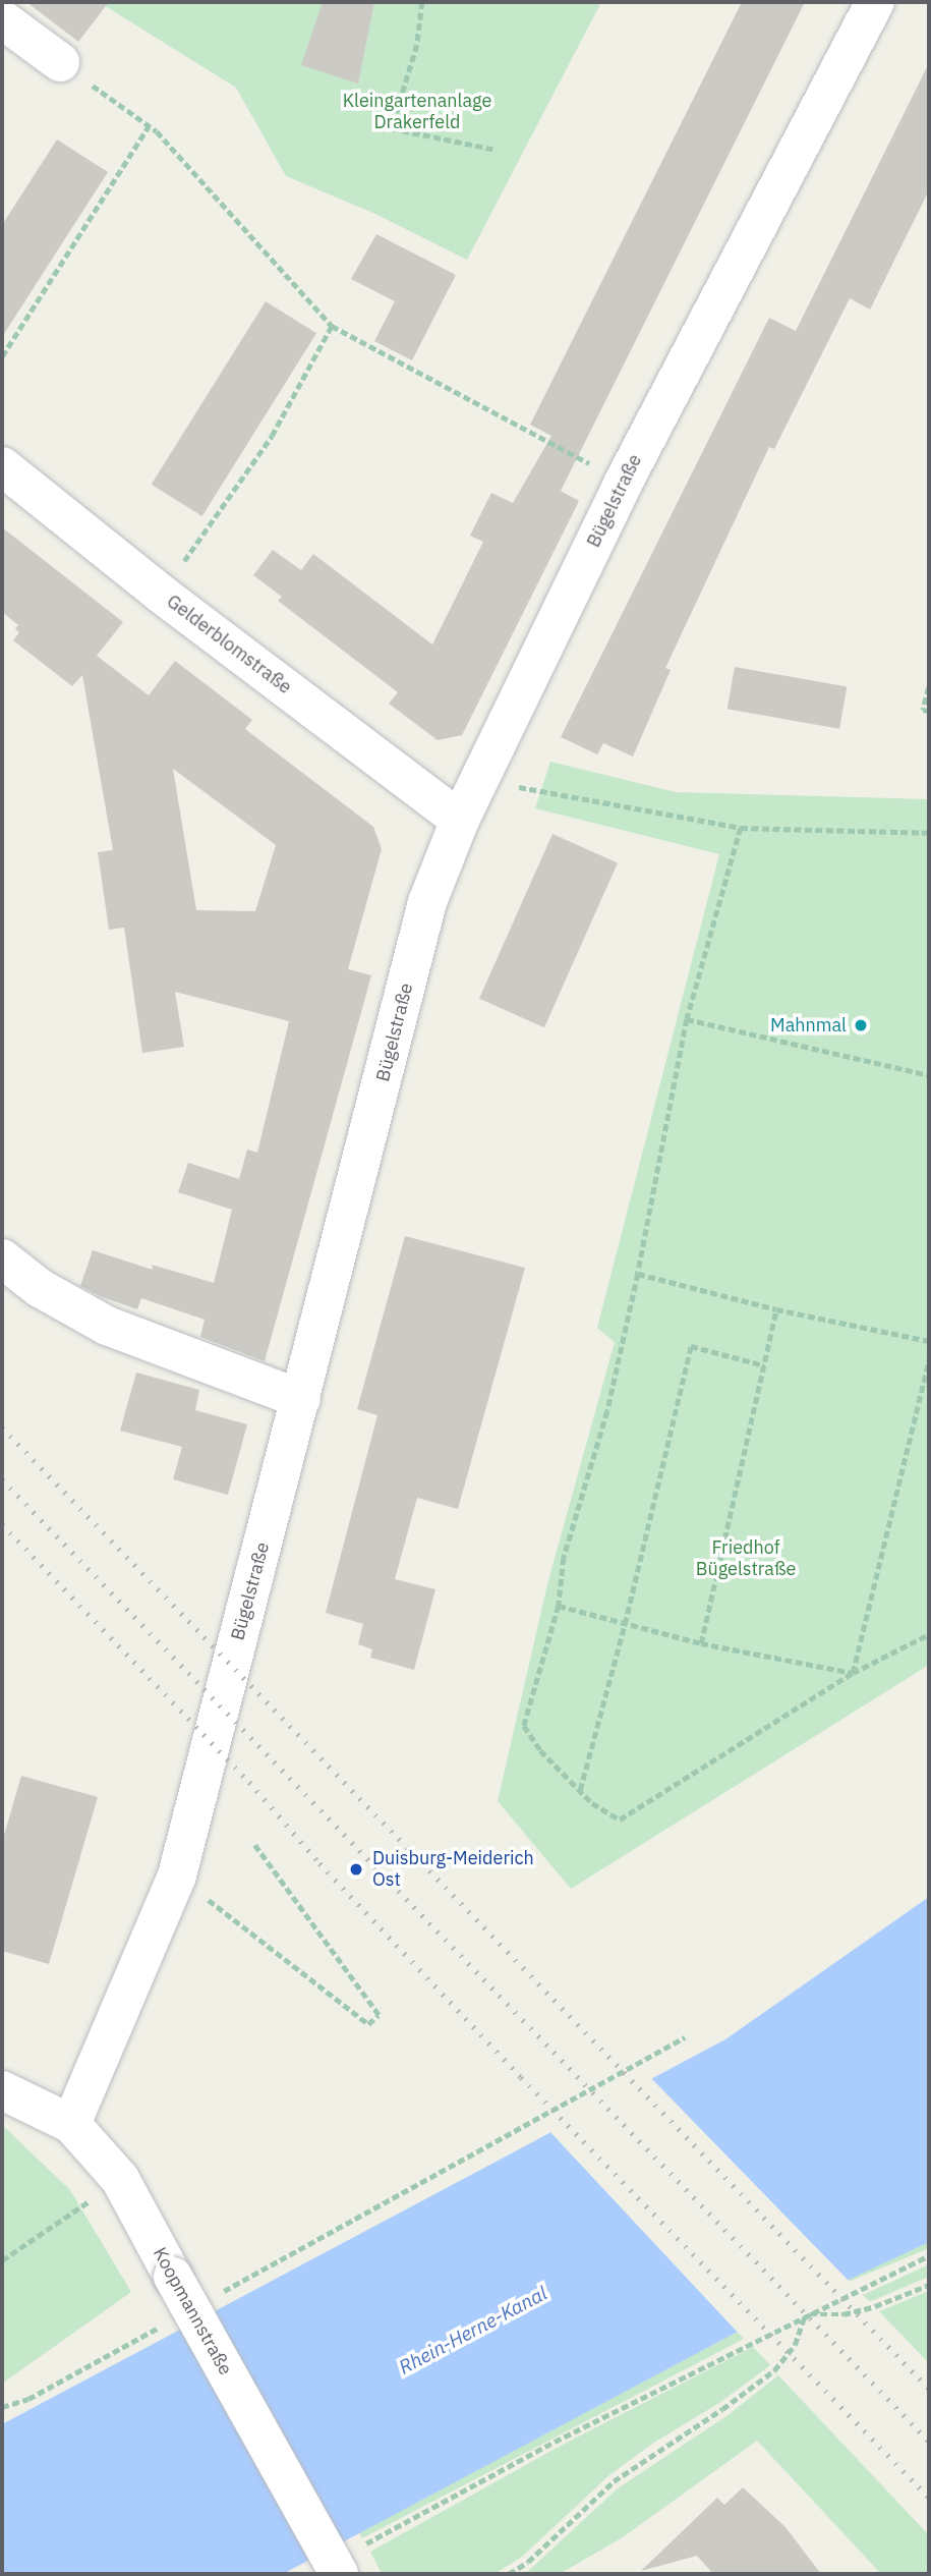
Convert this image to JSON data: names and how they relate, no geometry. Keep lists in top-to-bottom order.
{
  "streets": {
    "street": ["Bügelstraße", "Gelderblomstraße", "Koopmannstraße"]
  },
  "crossings": [
    ["Bügelstraße", "Gelderblomstraße"],
    ["Bügelstraße", "Koopmannstraße"]
  ],
  "water": ["Rhein-Herne-Kanal"],
  "parks": ["Kleingartenanlage Drakerfeld", "Friedhof Bügelstraße"],
  "places": ["Mahnmal", "Duisburg-Meiderich Ost"]
}
